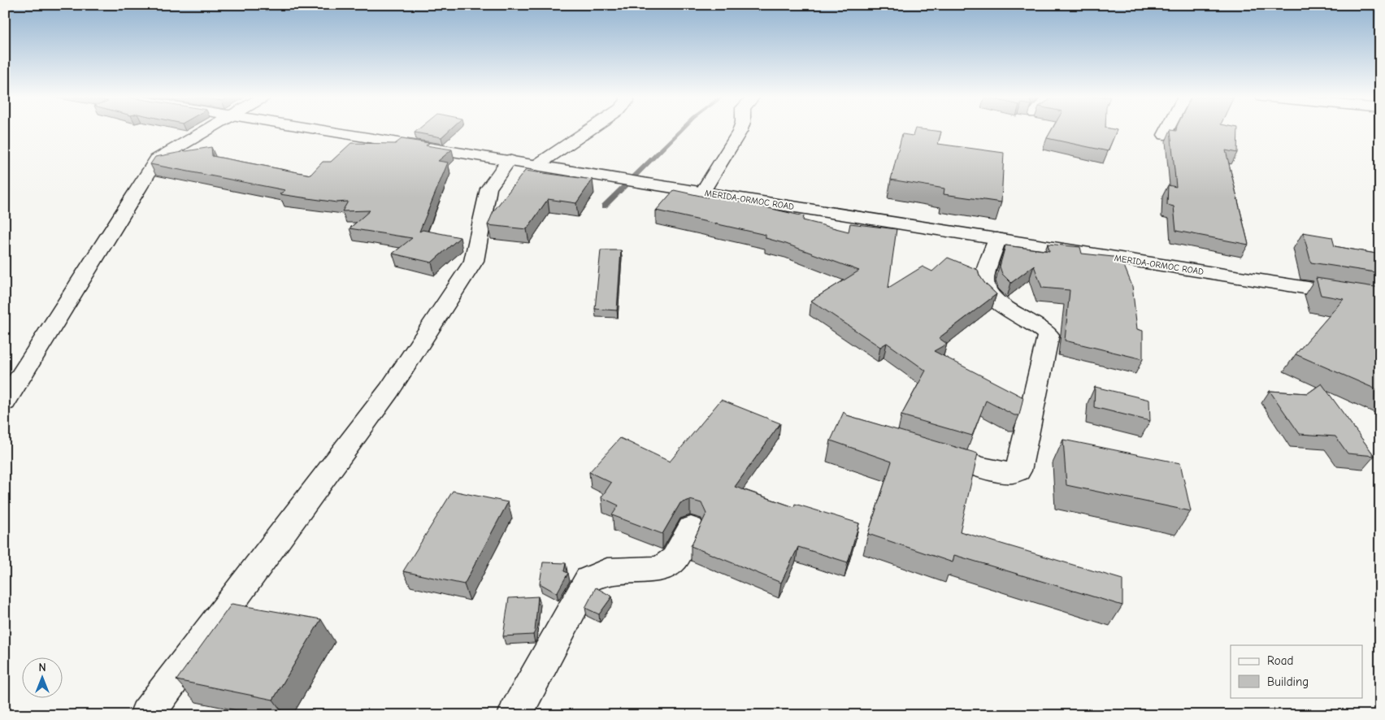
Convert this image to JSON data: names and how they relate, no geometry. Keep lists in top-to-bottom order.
{
  "streets": {
    "main road": ["MERIDA-ORMOC ROAD"]
  },
  "legend": ["Road", "Building"],
  "north": "top"
}
